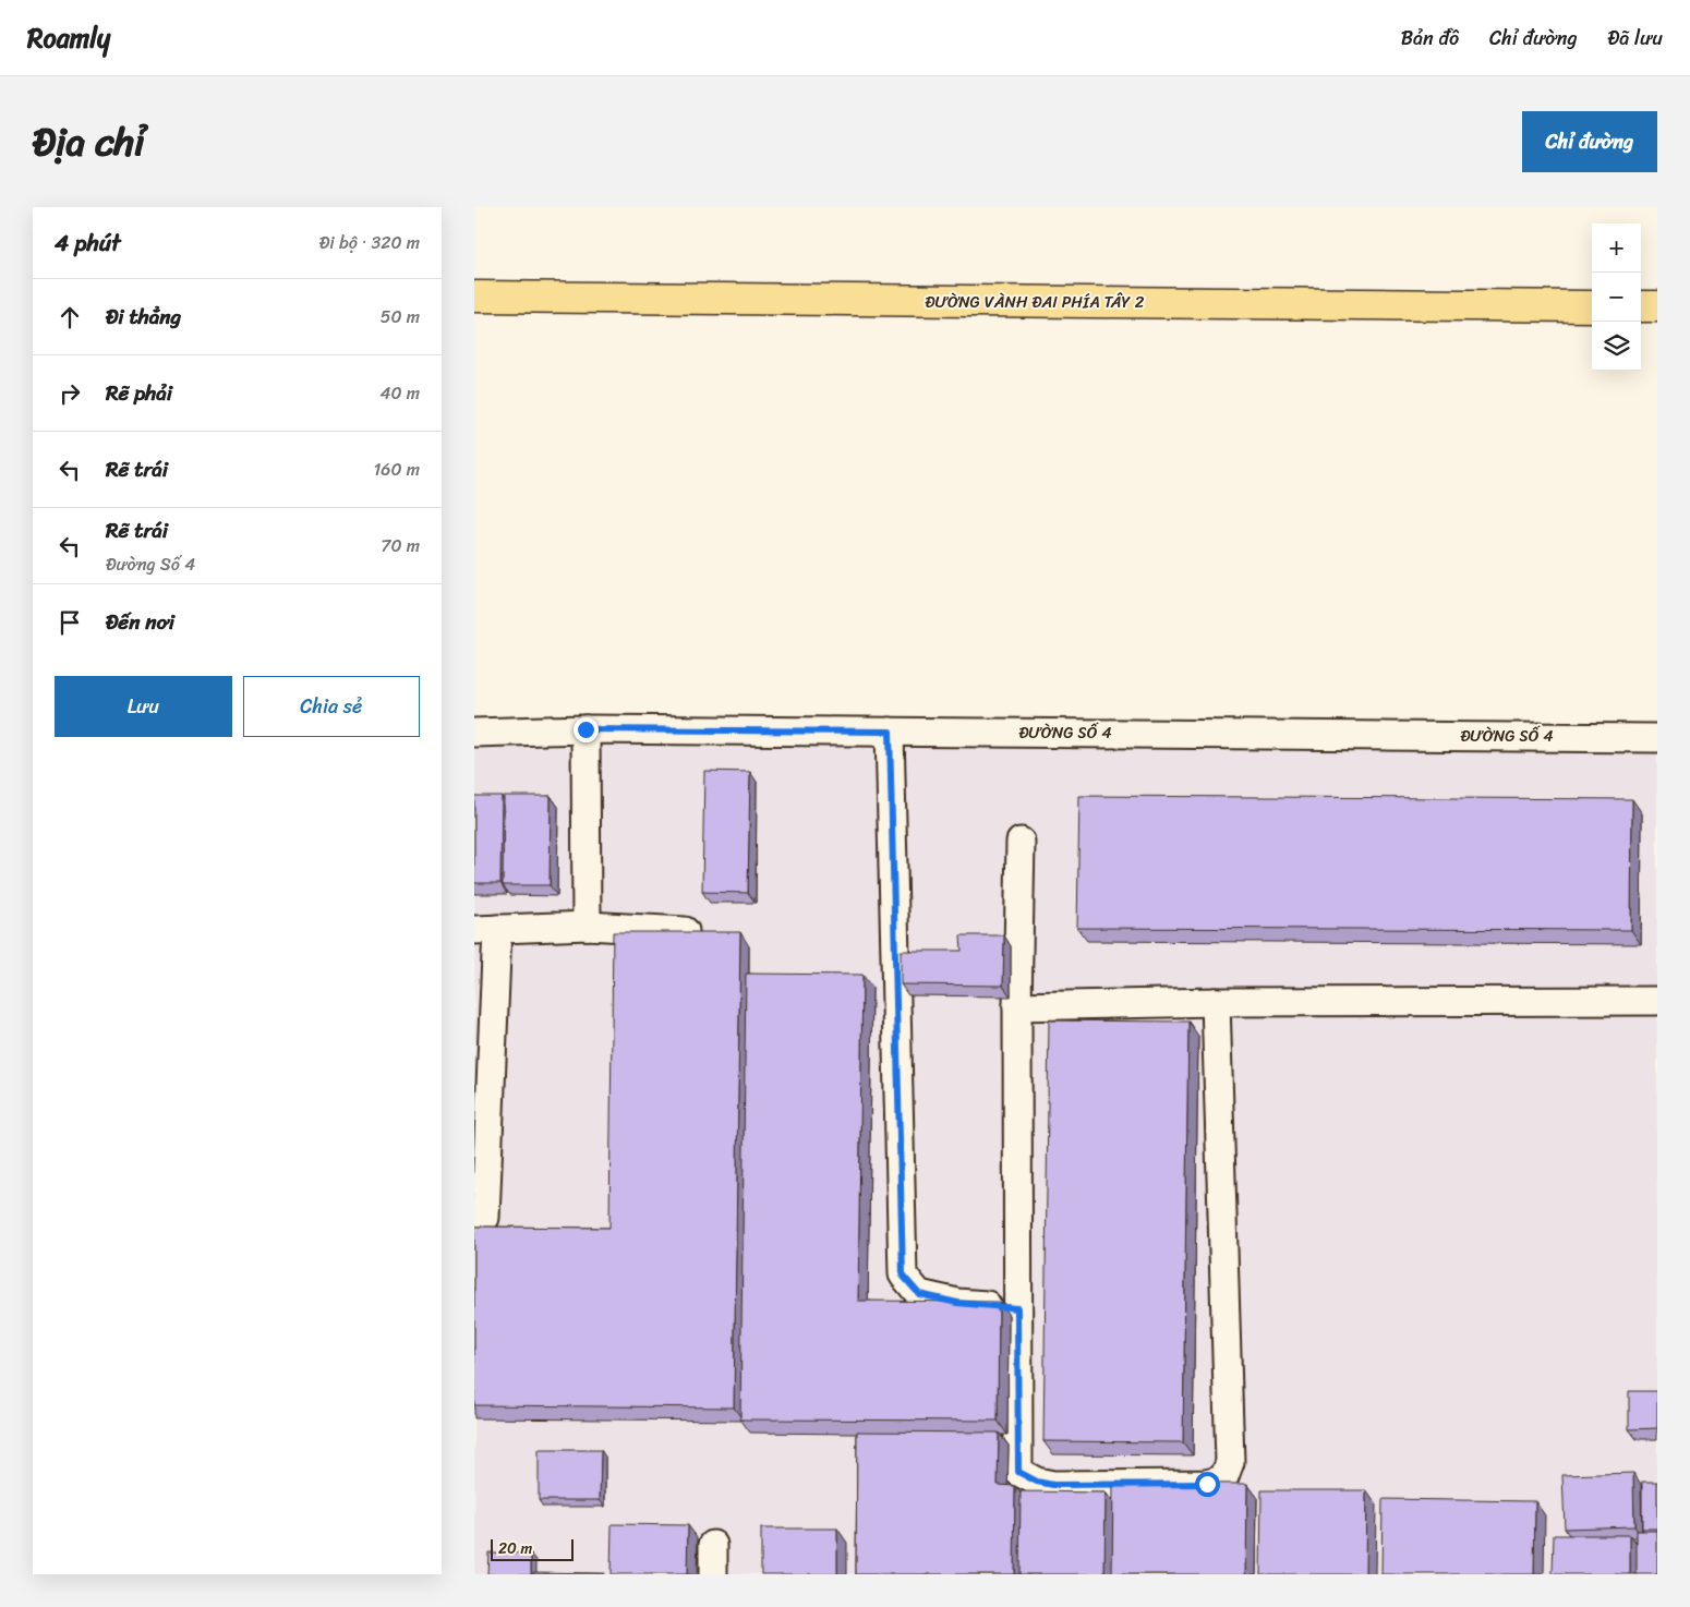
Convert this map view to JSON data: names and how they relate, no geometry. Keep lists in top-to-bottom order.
{
  "streets": {
    "main road": ["ĐƯỜNG VÀNH ĐAI PHÍA TÂY 2"],
    "street": ["ĐƯỜNG SỐ 4"]
  },
  "scale_bar": "20 m",
  "page": {
    "header": "Roamly",
    "nav": ["Bản đồ", "Chỉ đường", "Đã lưu"],
    "title": "Địa chỉ",
    "buttons": [
      "Chỉ đường",
      ["Lưu", "Chia sẻ"]
    ],
    "heading": ["4 phút", "Đi bộ · 320 m"],
    "map_buttons": ["+", "−"],
    "list": [
      ["Đi thẳng", "50 m"],
      ["Rẽ phải", "40 m"],
      ["Rẽ trái", "160 m"],
      ["Rẽ trái", "Đường Số 4", "70 m"],
      "Đến nơi"
    ],
    "scale": "20 m"
  }
}
